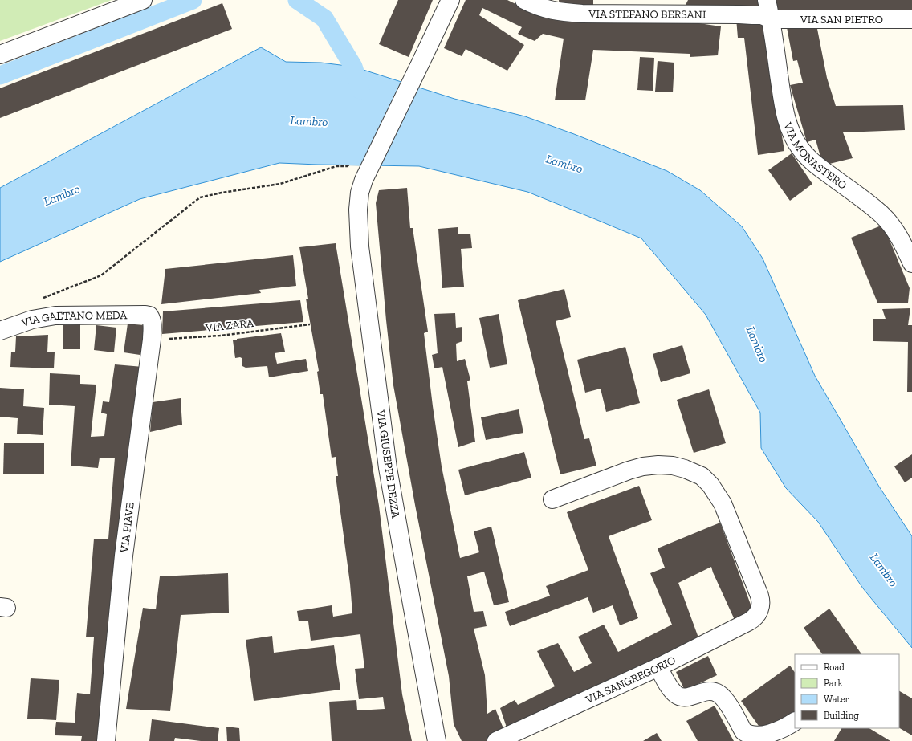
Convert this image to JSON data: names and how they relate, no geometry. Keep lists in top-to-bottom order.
{
  "streets": {
    "street": [
      "VIA STEFANO BERSANI",
      "VIA SAN PIETRO",
      "VIA MONASTERO",
      "VIA GAETANO MEDA",
      "VIA GIUSEPPE DEZZA",
      "VIA PIAVE",
      "VIA SANGREGORIO"
    ],
    "path": ["VIA ZARA"]
  },
  "crossings": [
    ["VIA STEFANO BERSANI", "VIA SAN PIETRO"],
    ["VIA STEFANO BERSANI", "VIA MONASTERO"],
    ["VIA SAN PIETRO", "VIA MONASTERO"],
    ["VIA GAETANO MEDA", "VIA PIAVE"],
    ["VIA ZARA", "VIA PIAVE"]
  ],
  "water": ["Lambro"],
  "legend": [
    "Road",
    "Park",
    "Water",
    "Building"
  ]
}
